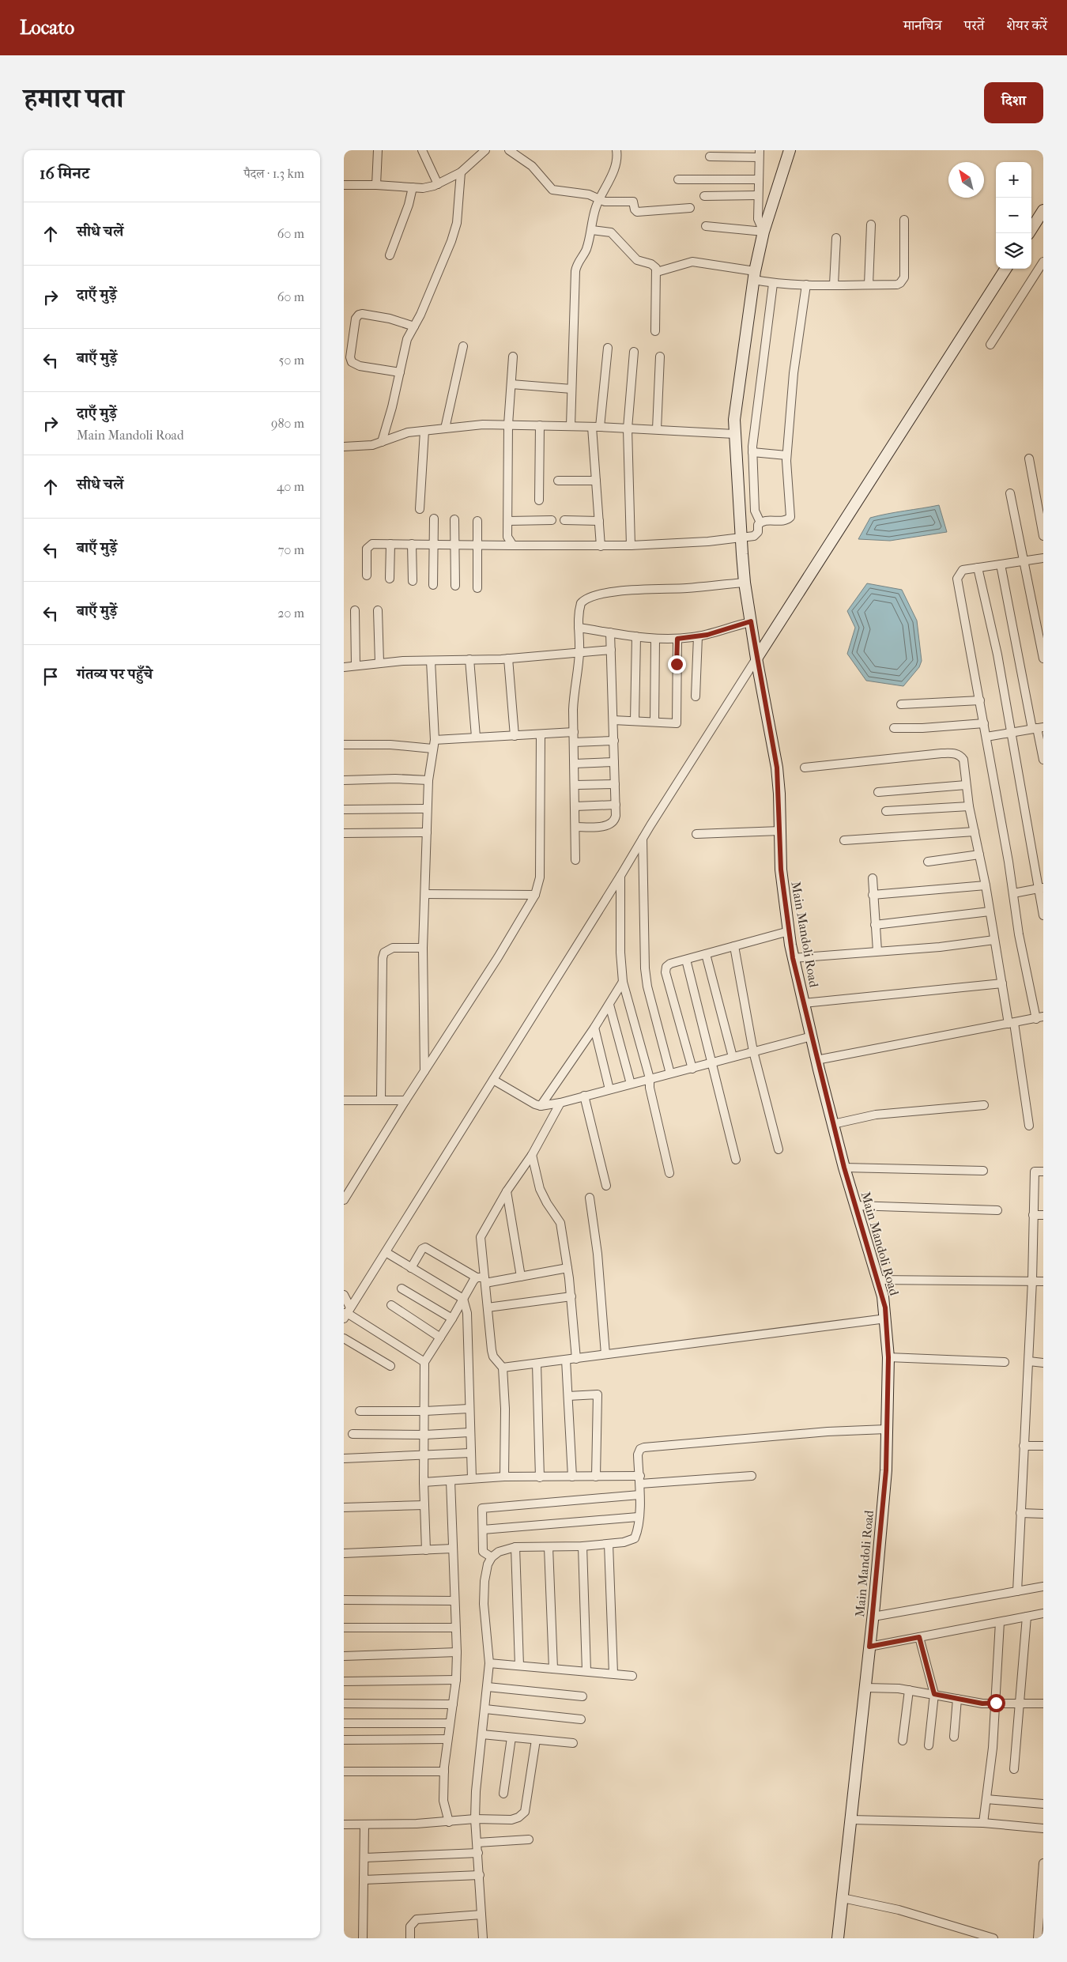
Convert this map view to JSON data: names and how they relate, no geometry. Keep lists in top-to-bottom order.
{
  "streets": {
    "street": ["Main Mandoli Road"]
  },
  "north": "top left",
  "page": {
    "header": "Locato",
    "nav": ["मानचित्र", "परतें", "शेयर करें"],
    "title": "हमारा पता",
    "buttons": "दिशा",
    "heading": ["16 मिनट", "पैदल · 1.3 km"],
    "map_buttons": ["+", "−"],
    "list": [
      ["सीधे चलें", "60 m"],
      ["दाएँ मुड़ें", "60 m"],
      ["बाएँ मुड़ें", "50 m"],
      ["दाएँ मुड़ें", "Main Mandoli Road", "980 m"],
      ["सीधे चलें", "40 m"],
      ["बाएँ मुड़ें", "70 m"],
      ["बाएँ मुड़ें", "20 m"],
      "गंतव्य पर पहुँचे"
    ]
  }
}
